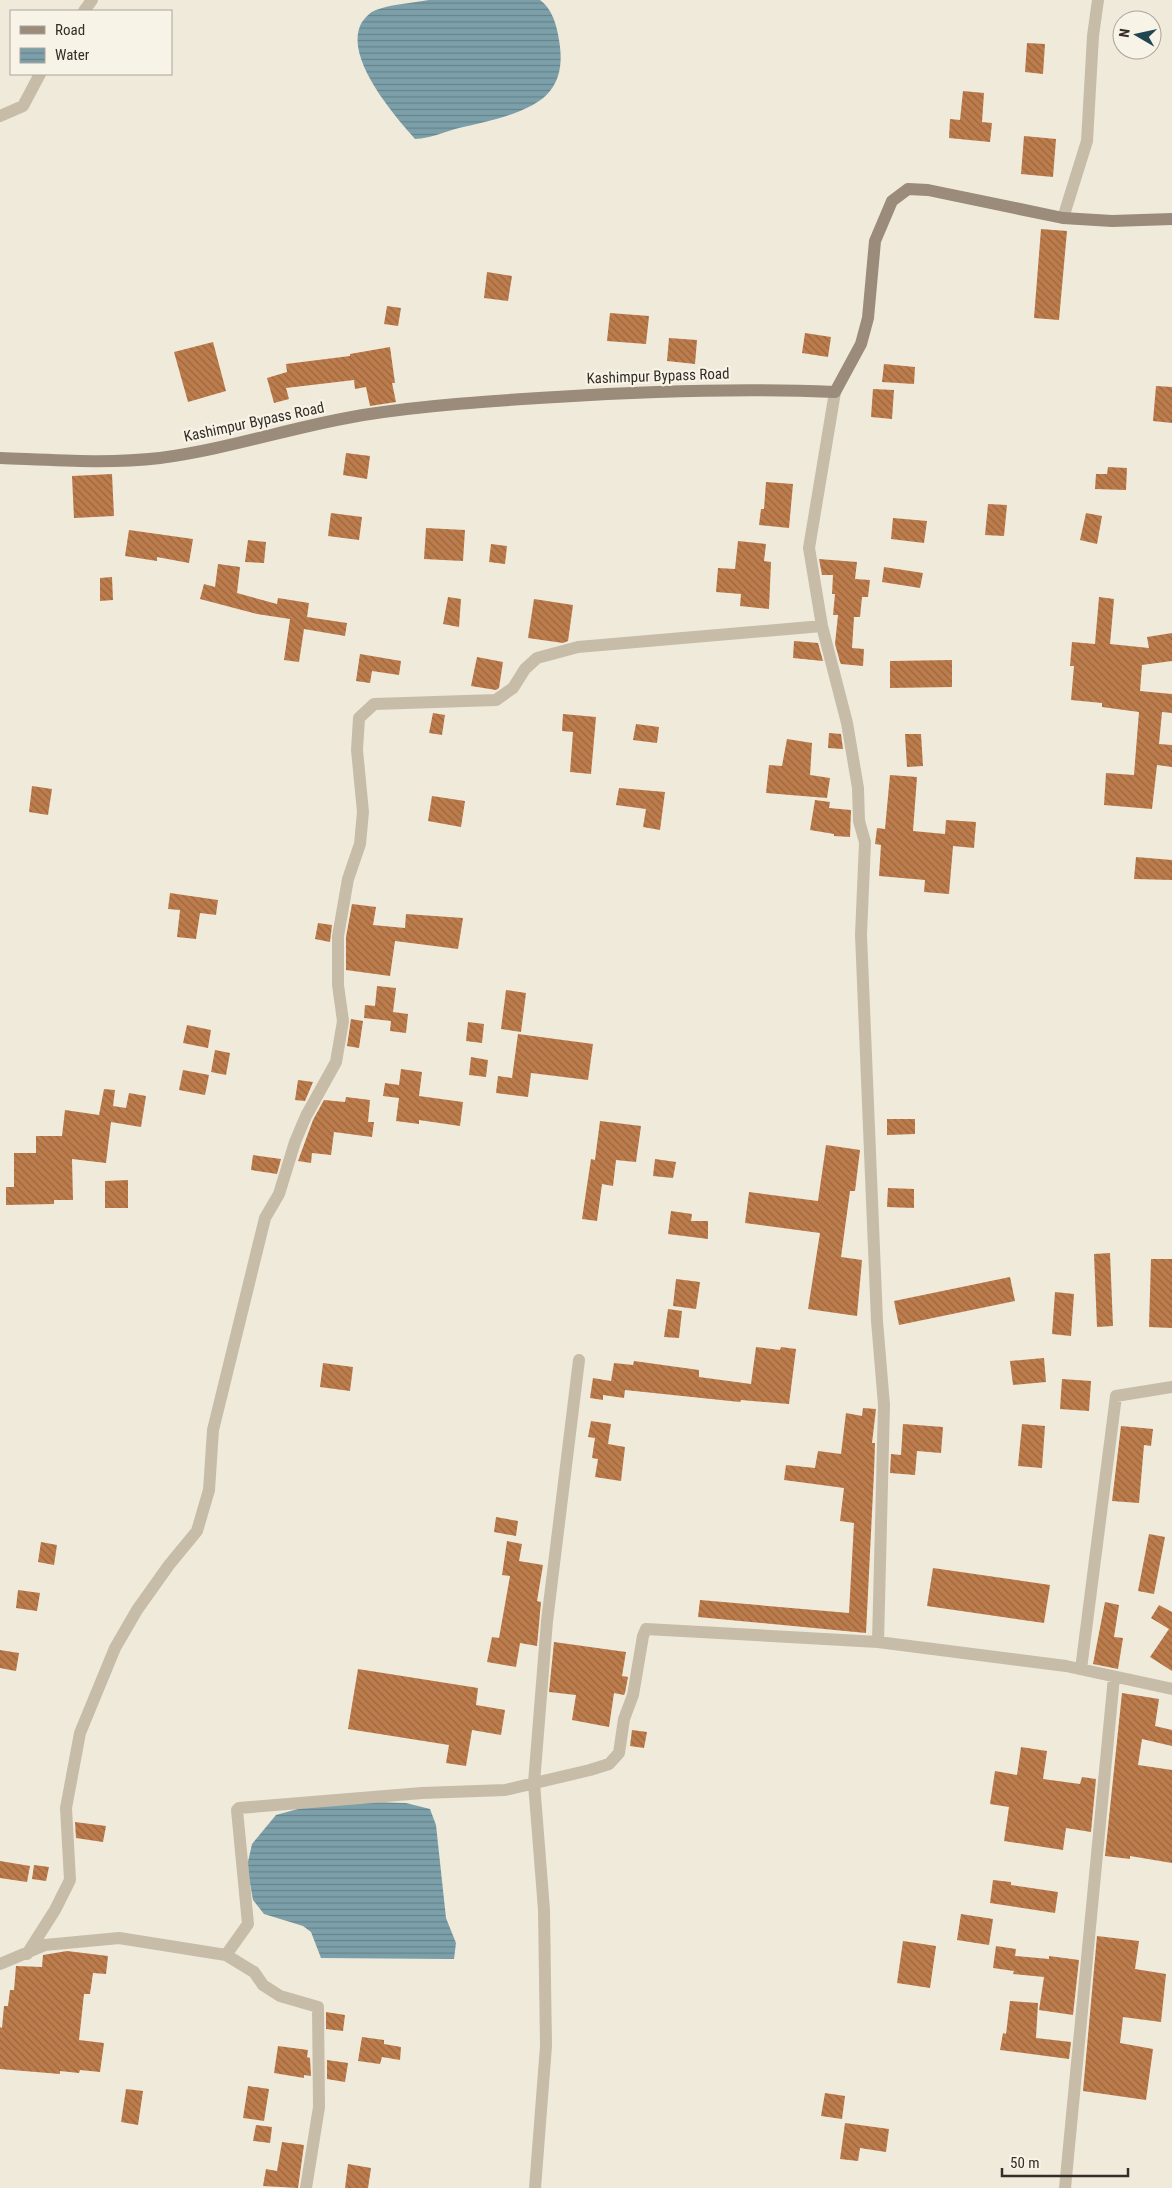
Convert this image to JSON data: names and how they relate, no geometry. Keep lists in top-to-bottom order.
{
  "streets": {
    "main road": ["Kashimpur Bypass Road"]
  },
  "legend": ["Road", "Water"],
  "scale_bar": "50 m",
  "north": "left"
}
